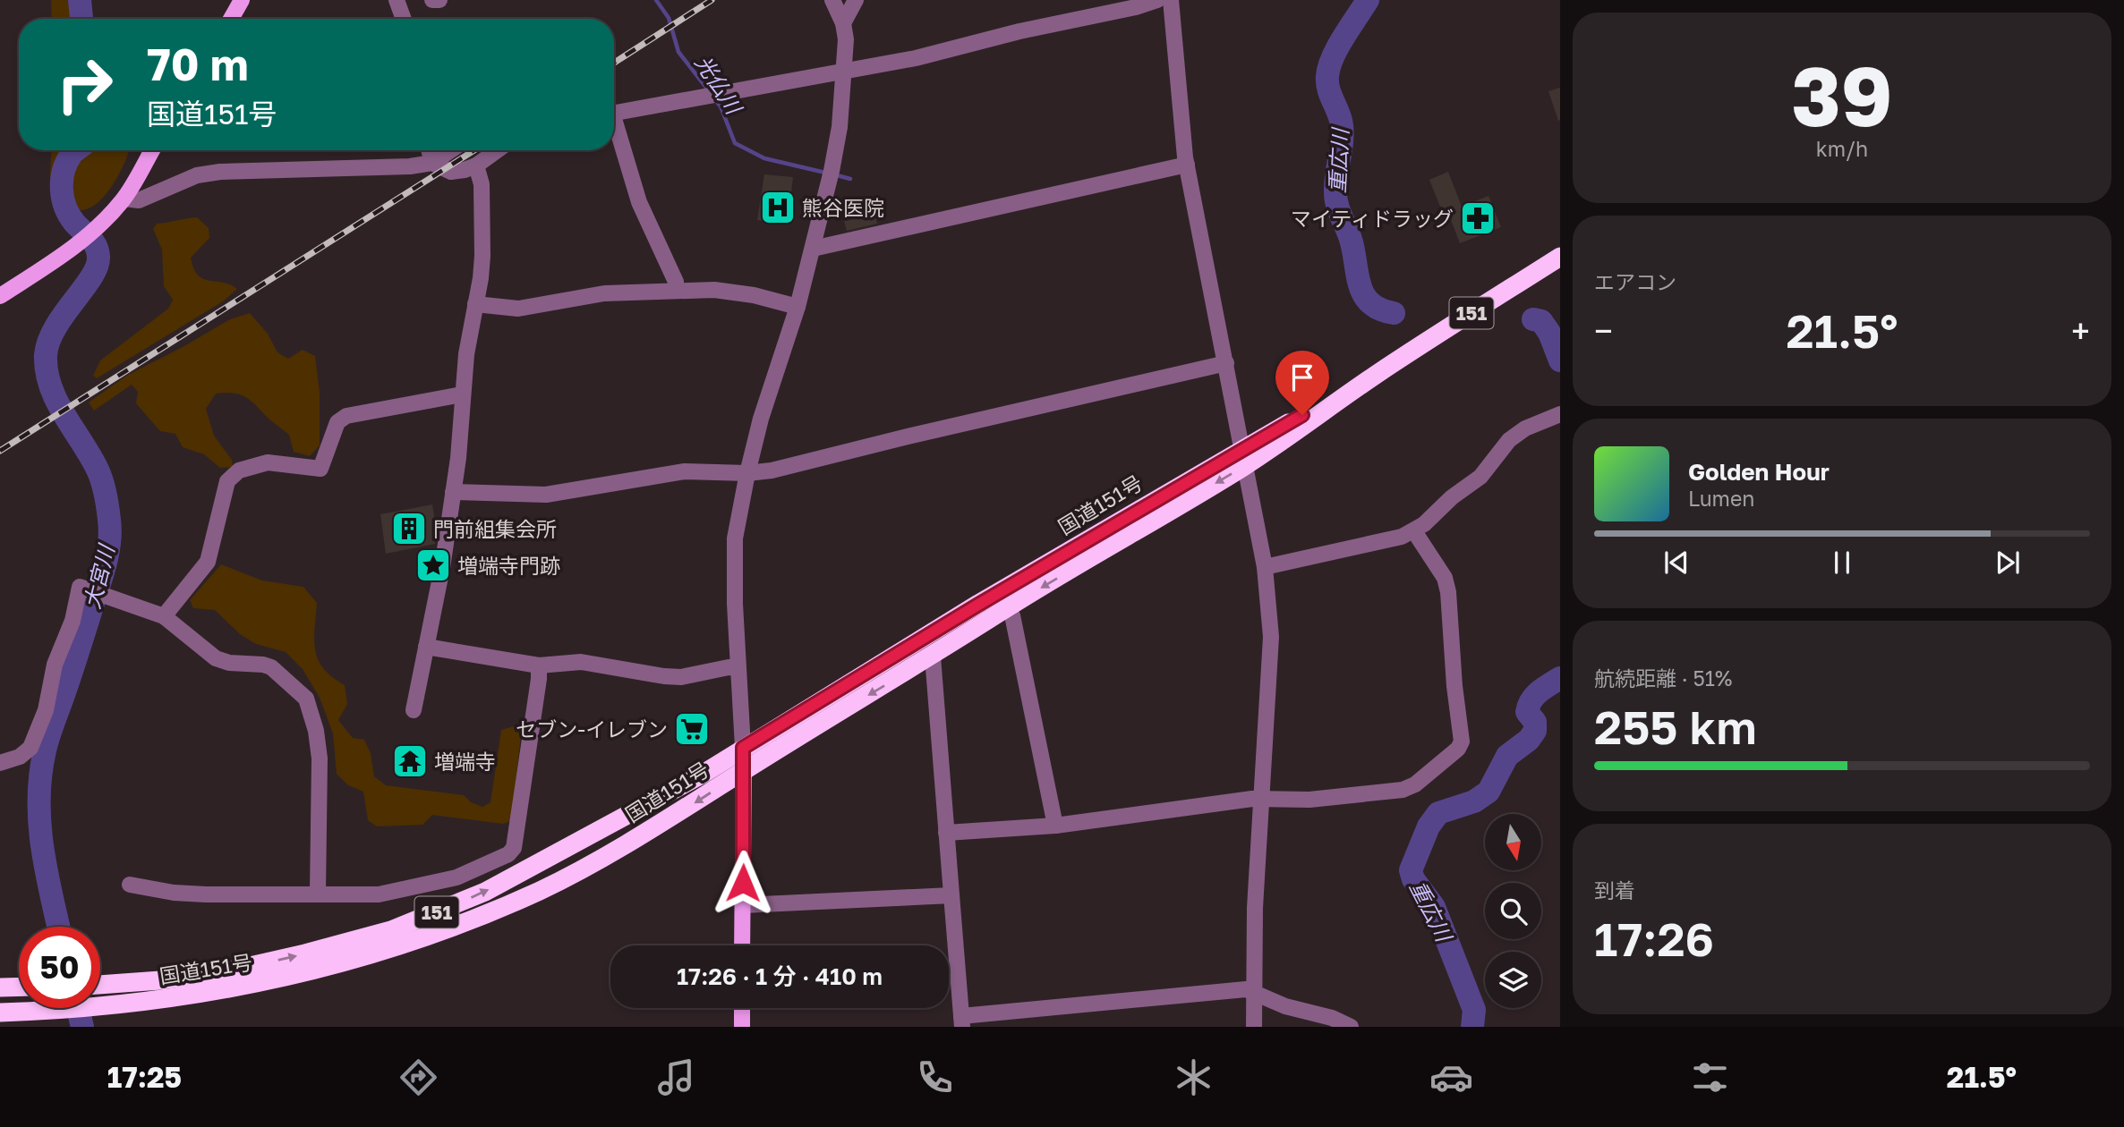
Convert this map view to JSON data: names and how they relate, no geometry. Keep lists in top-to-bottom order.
{
  "streets": {
    "highway": ["151", "国道151号"]
  },
  "water": ["光仏川", "重広川", "大宮川"],
  "places": {
    "hospital": ["熊谷医院"],
    "pharmacy": ["マイティドラッグ"],
    "building": ["門前組集会所"],
    "place": ["増端寺門跡"],
    "supermarket": ["セブン-イレブン"],
    "temple": ["増端寺"]
  },
  "north": "bottom",
  "page": {
    "tile": [
      ["39", "km/h"],
      "エアコン",
      ["航続距離 · 51%", "255 km"],
      ["到着", "17:26"]
    ],
    "turn": ["70 m", "国道151号"],
    "heat": ["−", "21.5°", "+"],
    "song": ["Golden Hour", "Lumen"],
    "limit": "50",
    "trip": "17:26 · 1 分 · 410 m",
    "tabs": ["17:25", "21.5°"]
  }
}
